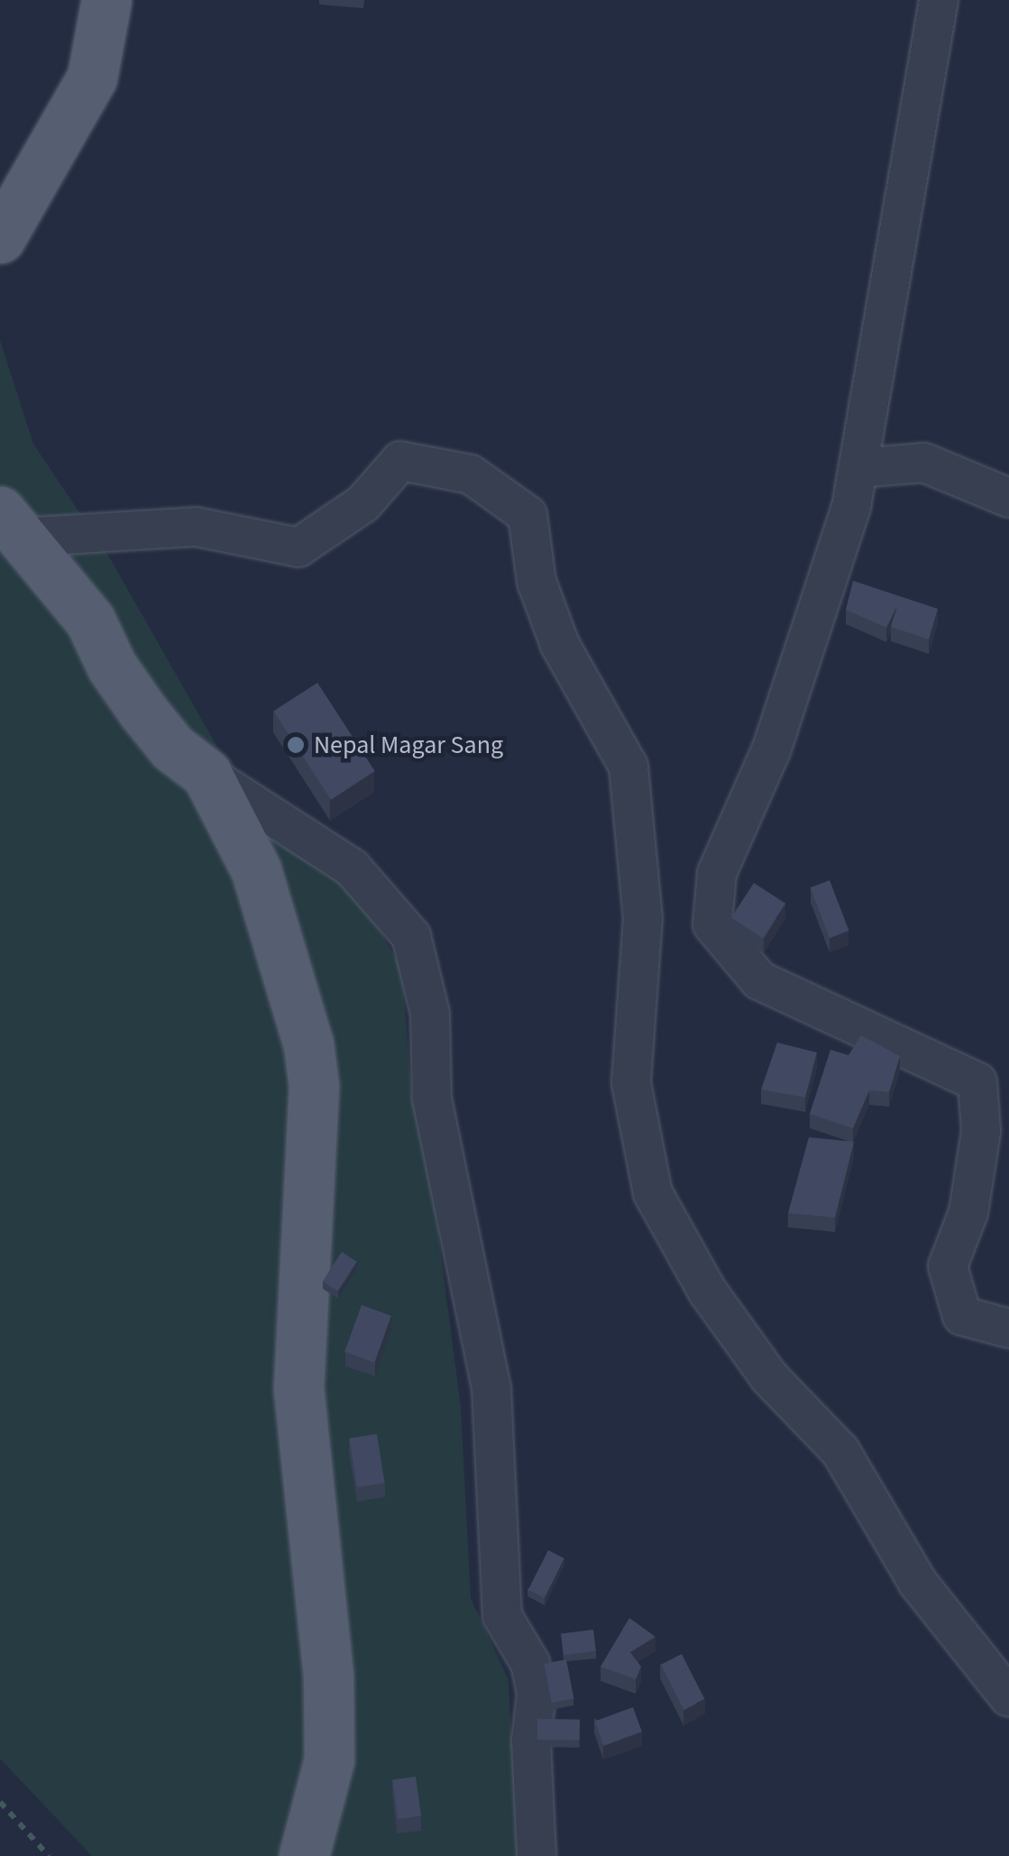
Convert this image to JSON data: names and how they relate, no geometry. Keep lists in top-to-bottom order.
{
  "places": ["Nepal Magar Sang"]
}
